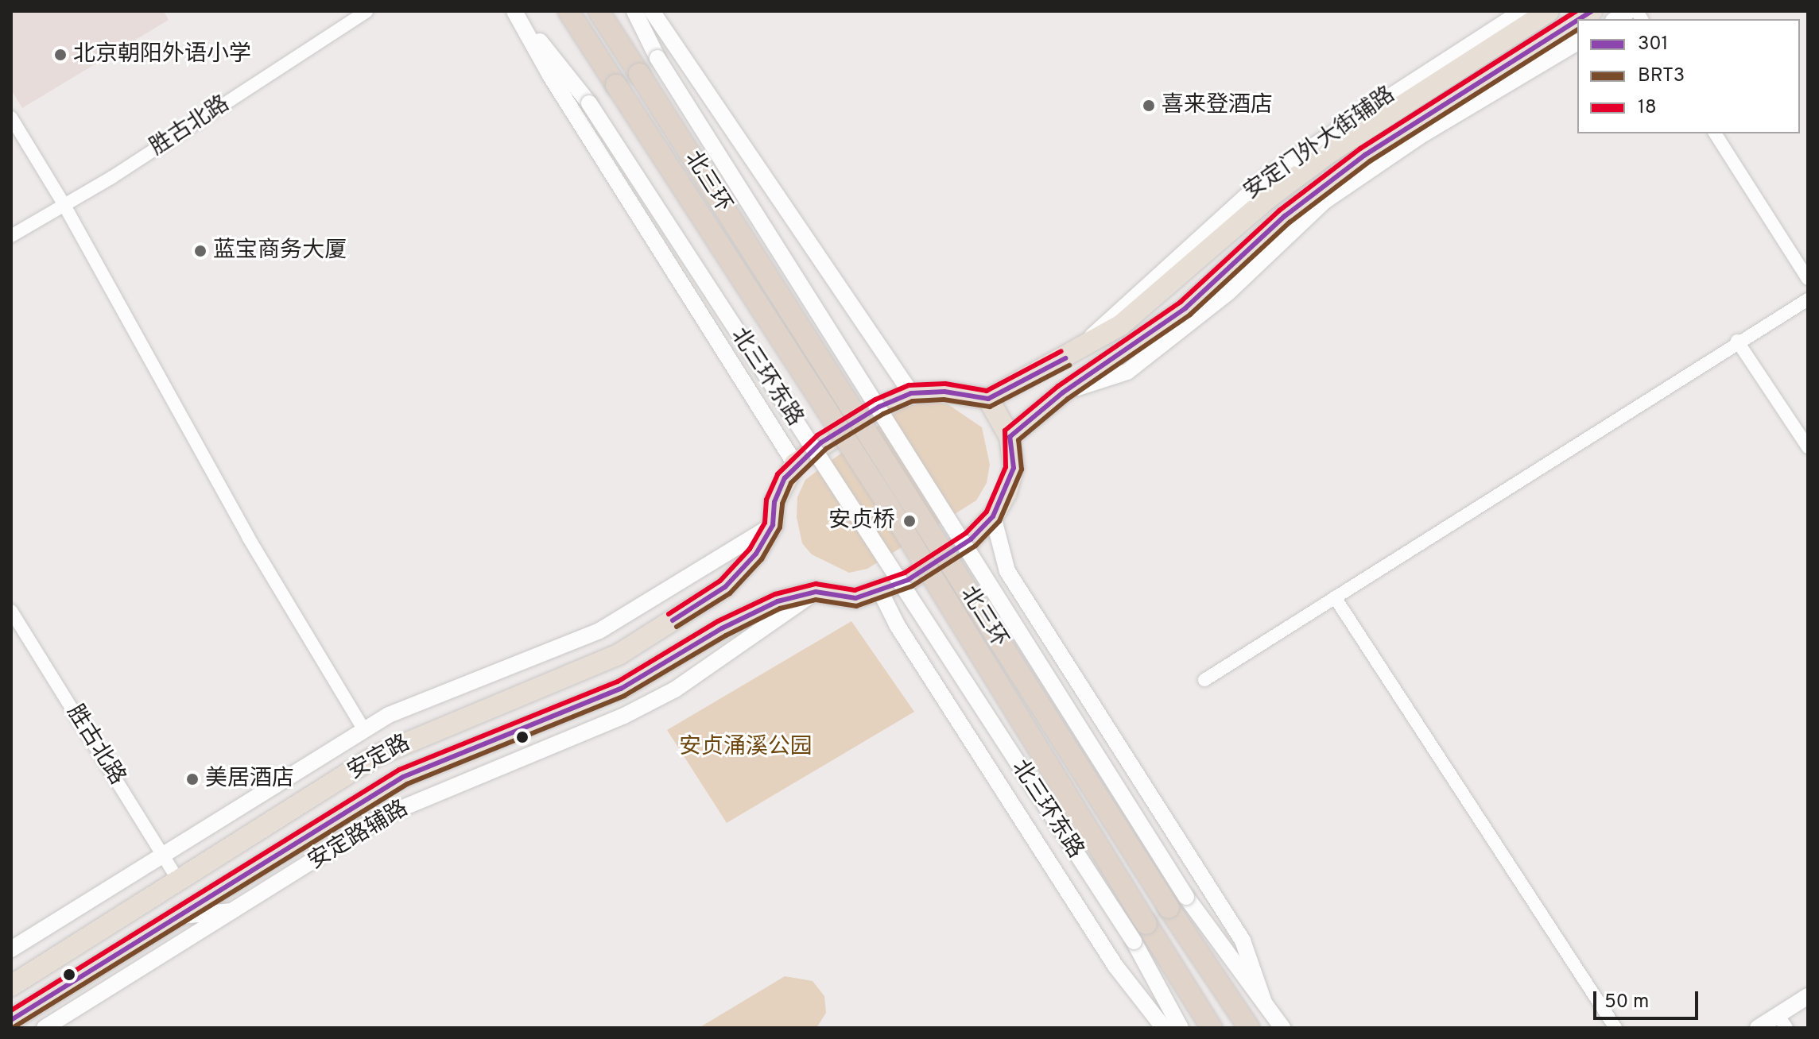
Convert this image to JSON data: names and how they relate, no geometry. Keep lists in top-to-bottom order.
{
  "streets": {
    "highway": ["北三环"],
    "main road": ["安定路"],
    "street": [
      "胜古北路",
      "安定门外大街辅路",
      "北三环东路",
      "安定路辅路"
    ]
  },
  "crossings": [
    ["胜古北路", "安定路"],
    ["安定路", "安定路辅路"]
  ],
  "parks": ["安贞涌溪公园"],
  "places": [
    "北京朝阳外语小学",
    "喜来登酒店",
    "蓝宝商务大厦",
    "安贞桥",
    "美居酒店"
  ],
  "lines": ["transit line 301", "transit line 18", "transit line BRT3"],
  "legend": ["301", "BRT3", "18"],
  "scale_bar": "50 m"
}
